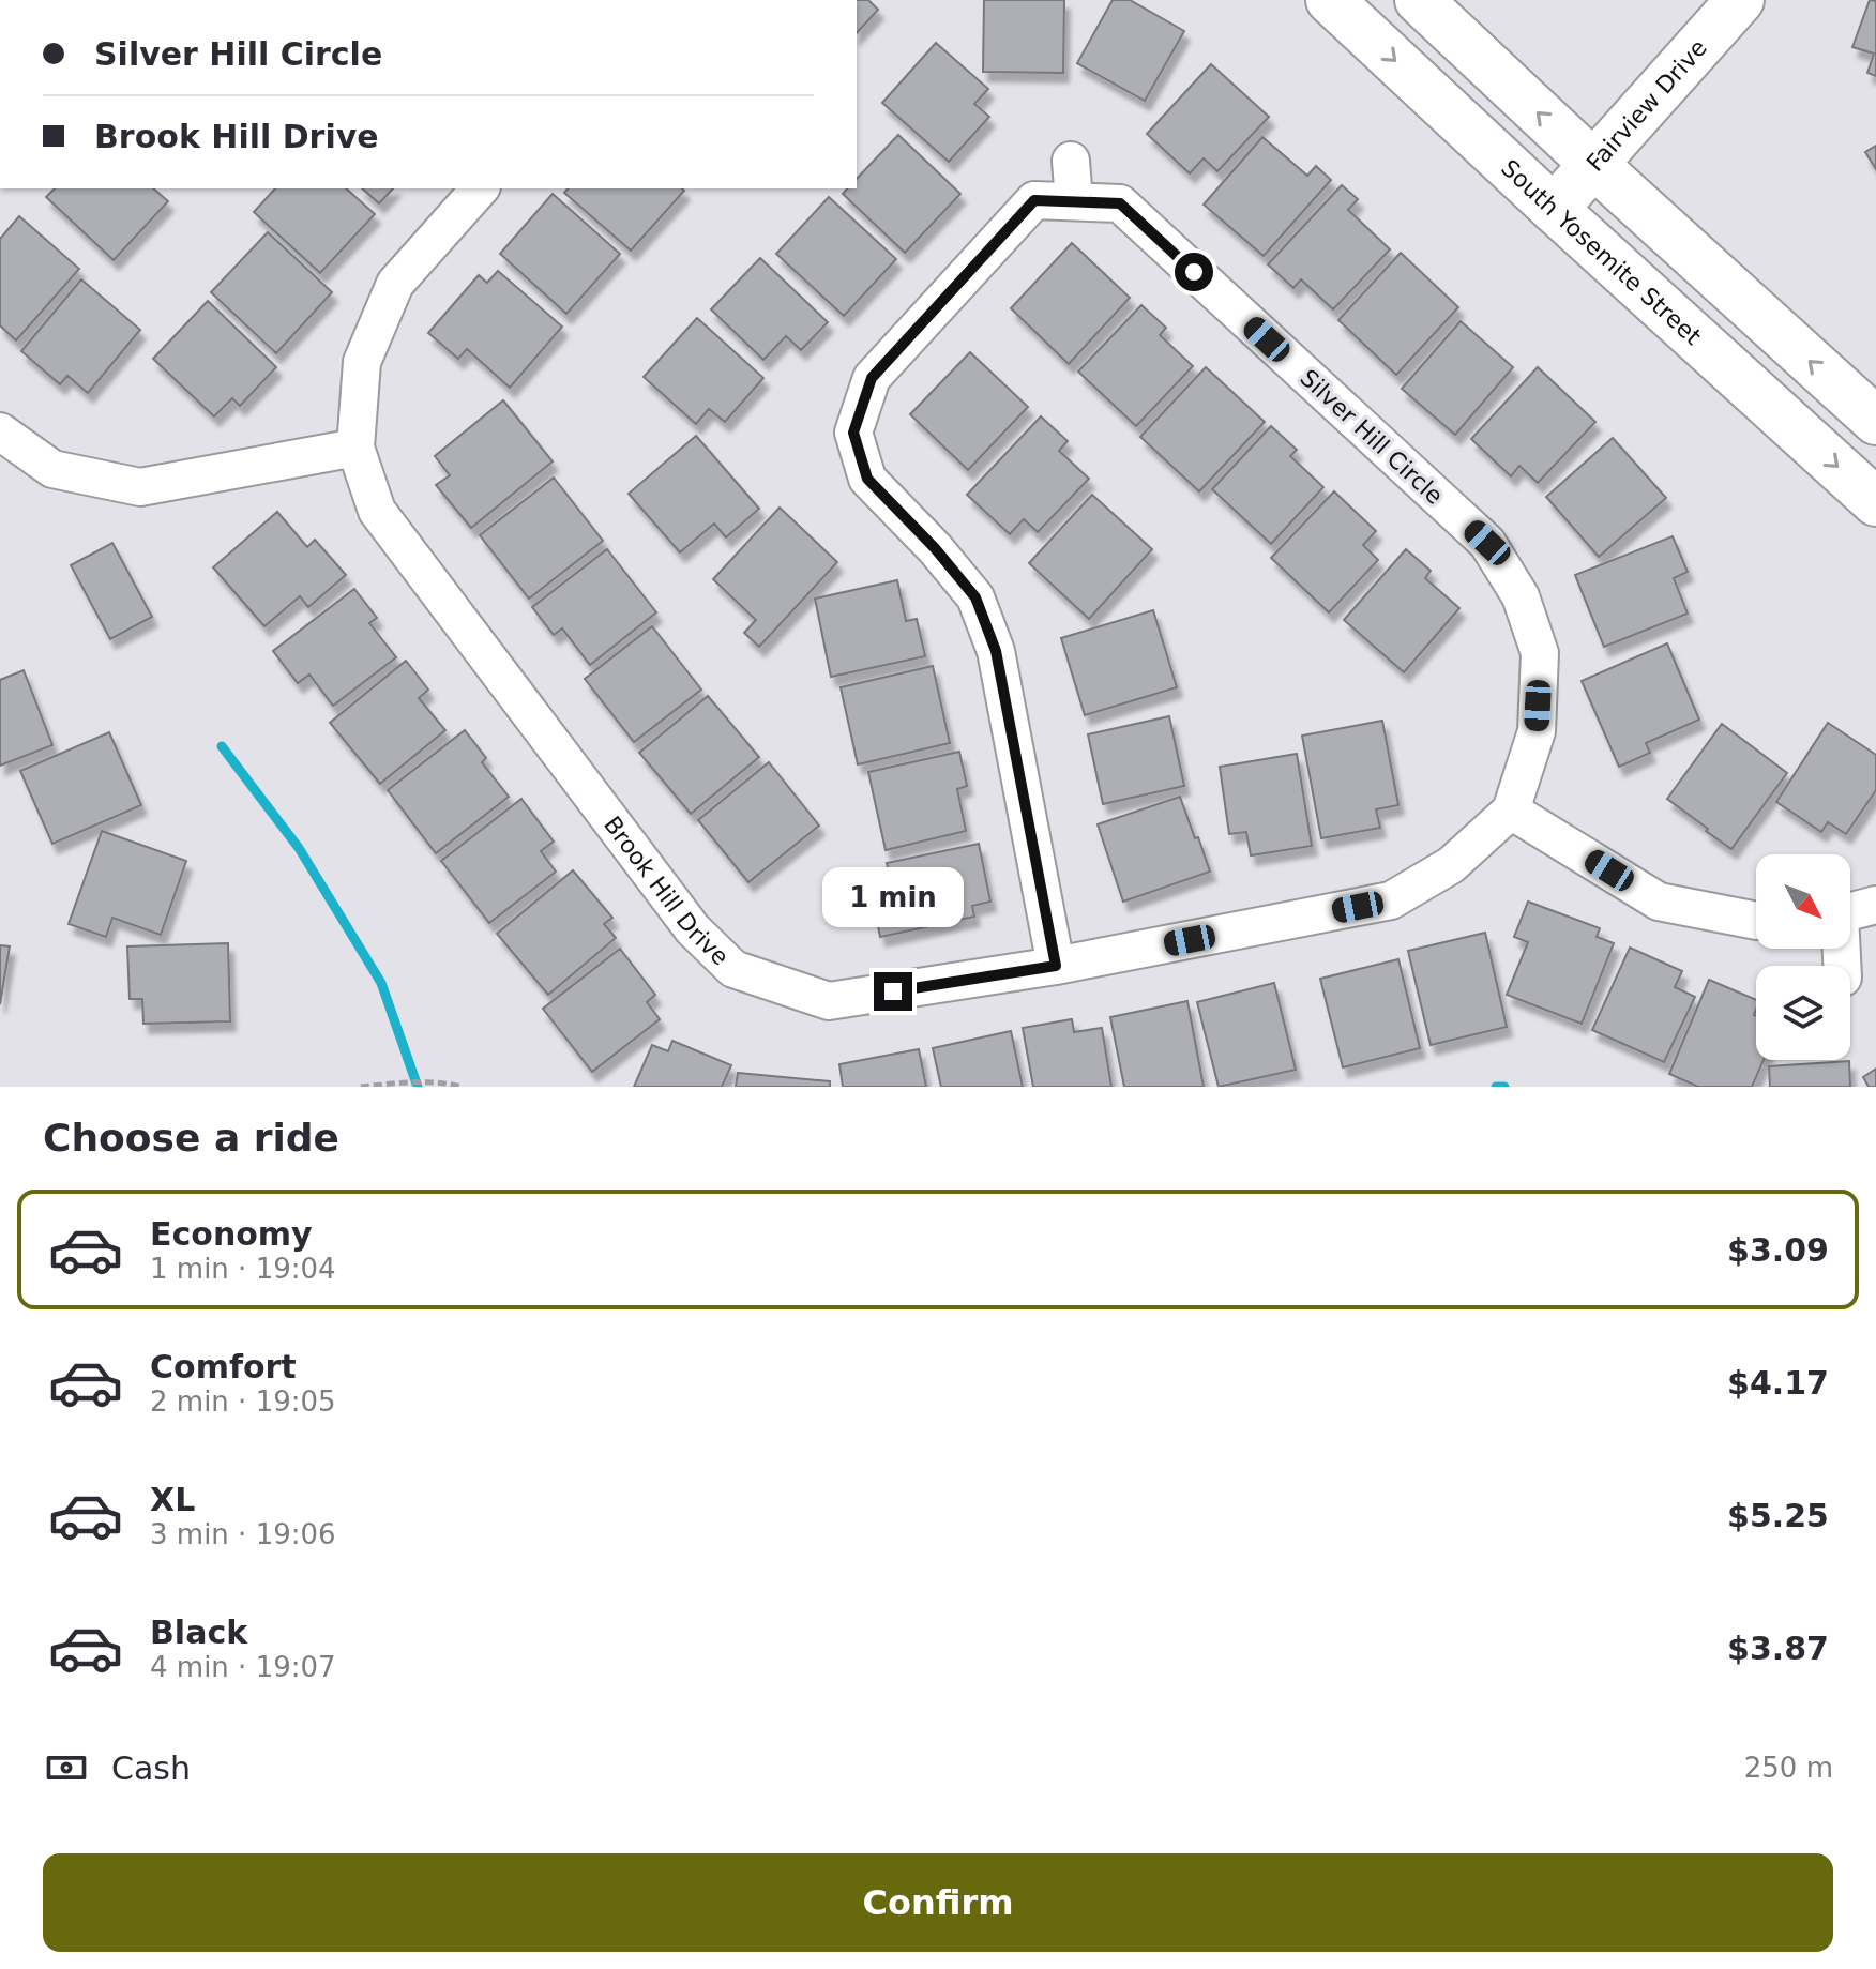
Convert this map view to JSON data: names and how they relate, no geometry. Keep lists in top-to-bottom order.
{
  "streets": {
    "main road": ["Fairview Drive", "South Yosemite Street"],
    "street": ["Silver Hill Circle", "Brook Hill Drive"]
  },
  "crossings": [
    ["Fairview Drive", "South Yosemite Street"],
    ["Silver Hill Circle", "Brook Hill Drive"]
  ],
  "north": "bottom right",
  "page": {
    "banner": ["Silver Hill Circle", "Brook Hill Drive"],
    "bubble": "1 min",
    "heading": "Choose a ride",
    "list": [
      {
        "name": "Economy",
        "note": "1 min · 19:04",
        "value": "$3.09"
      },
      {
        "name": "Comfort",
        "note": "2 min · 19:05",
        "value": "$4.17"
      },
      {
        "name": "XL",
        "note": "3 min · 19:06",
        "value": "$5.25"
      },
      {
        "name": "Black",
        "note": "4 min · 19:07",
        "value": "$3.87"
      }
    ],
    "pay": ["Cash", "250 m"],
    "buttons": "Confirm"
  }
}
